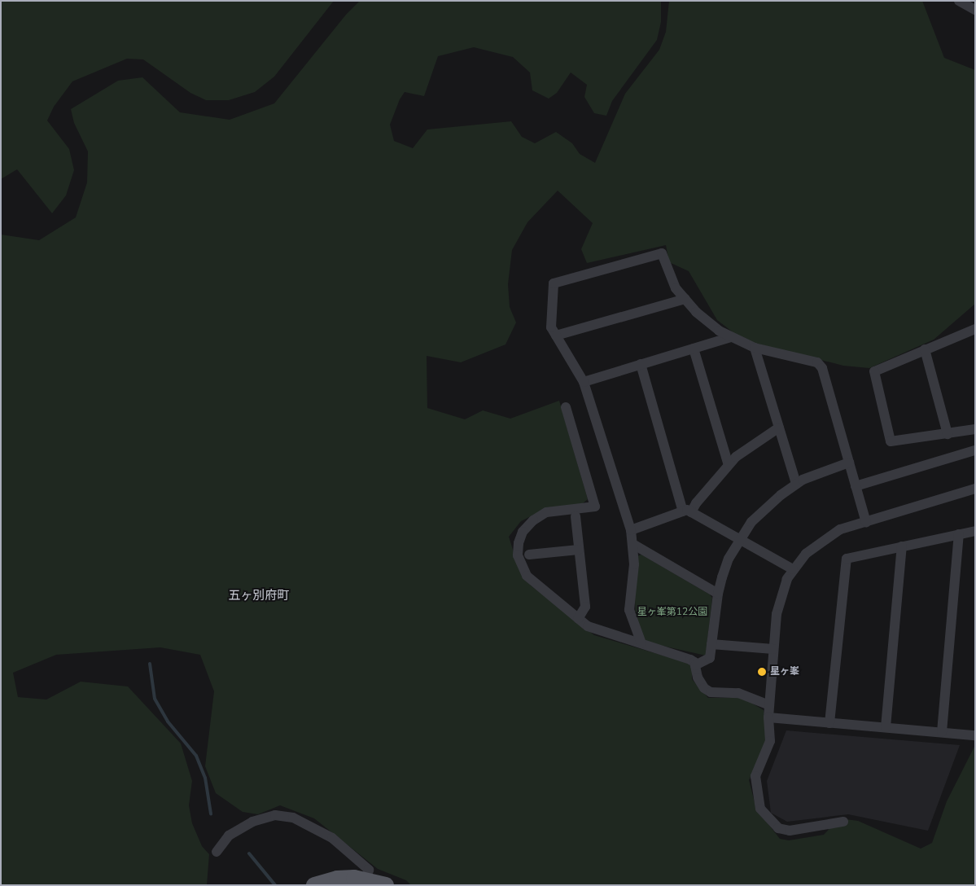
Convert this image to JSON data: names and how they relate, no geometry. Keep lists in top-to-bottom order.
{
  "districts": ["五ヶ別府町"],
  "parks": ["星ヶ峯第12公園"],
  "places": ["星ヶ峯"]
}
